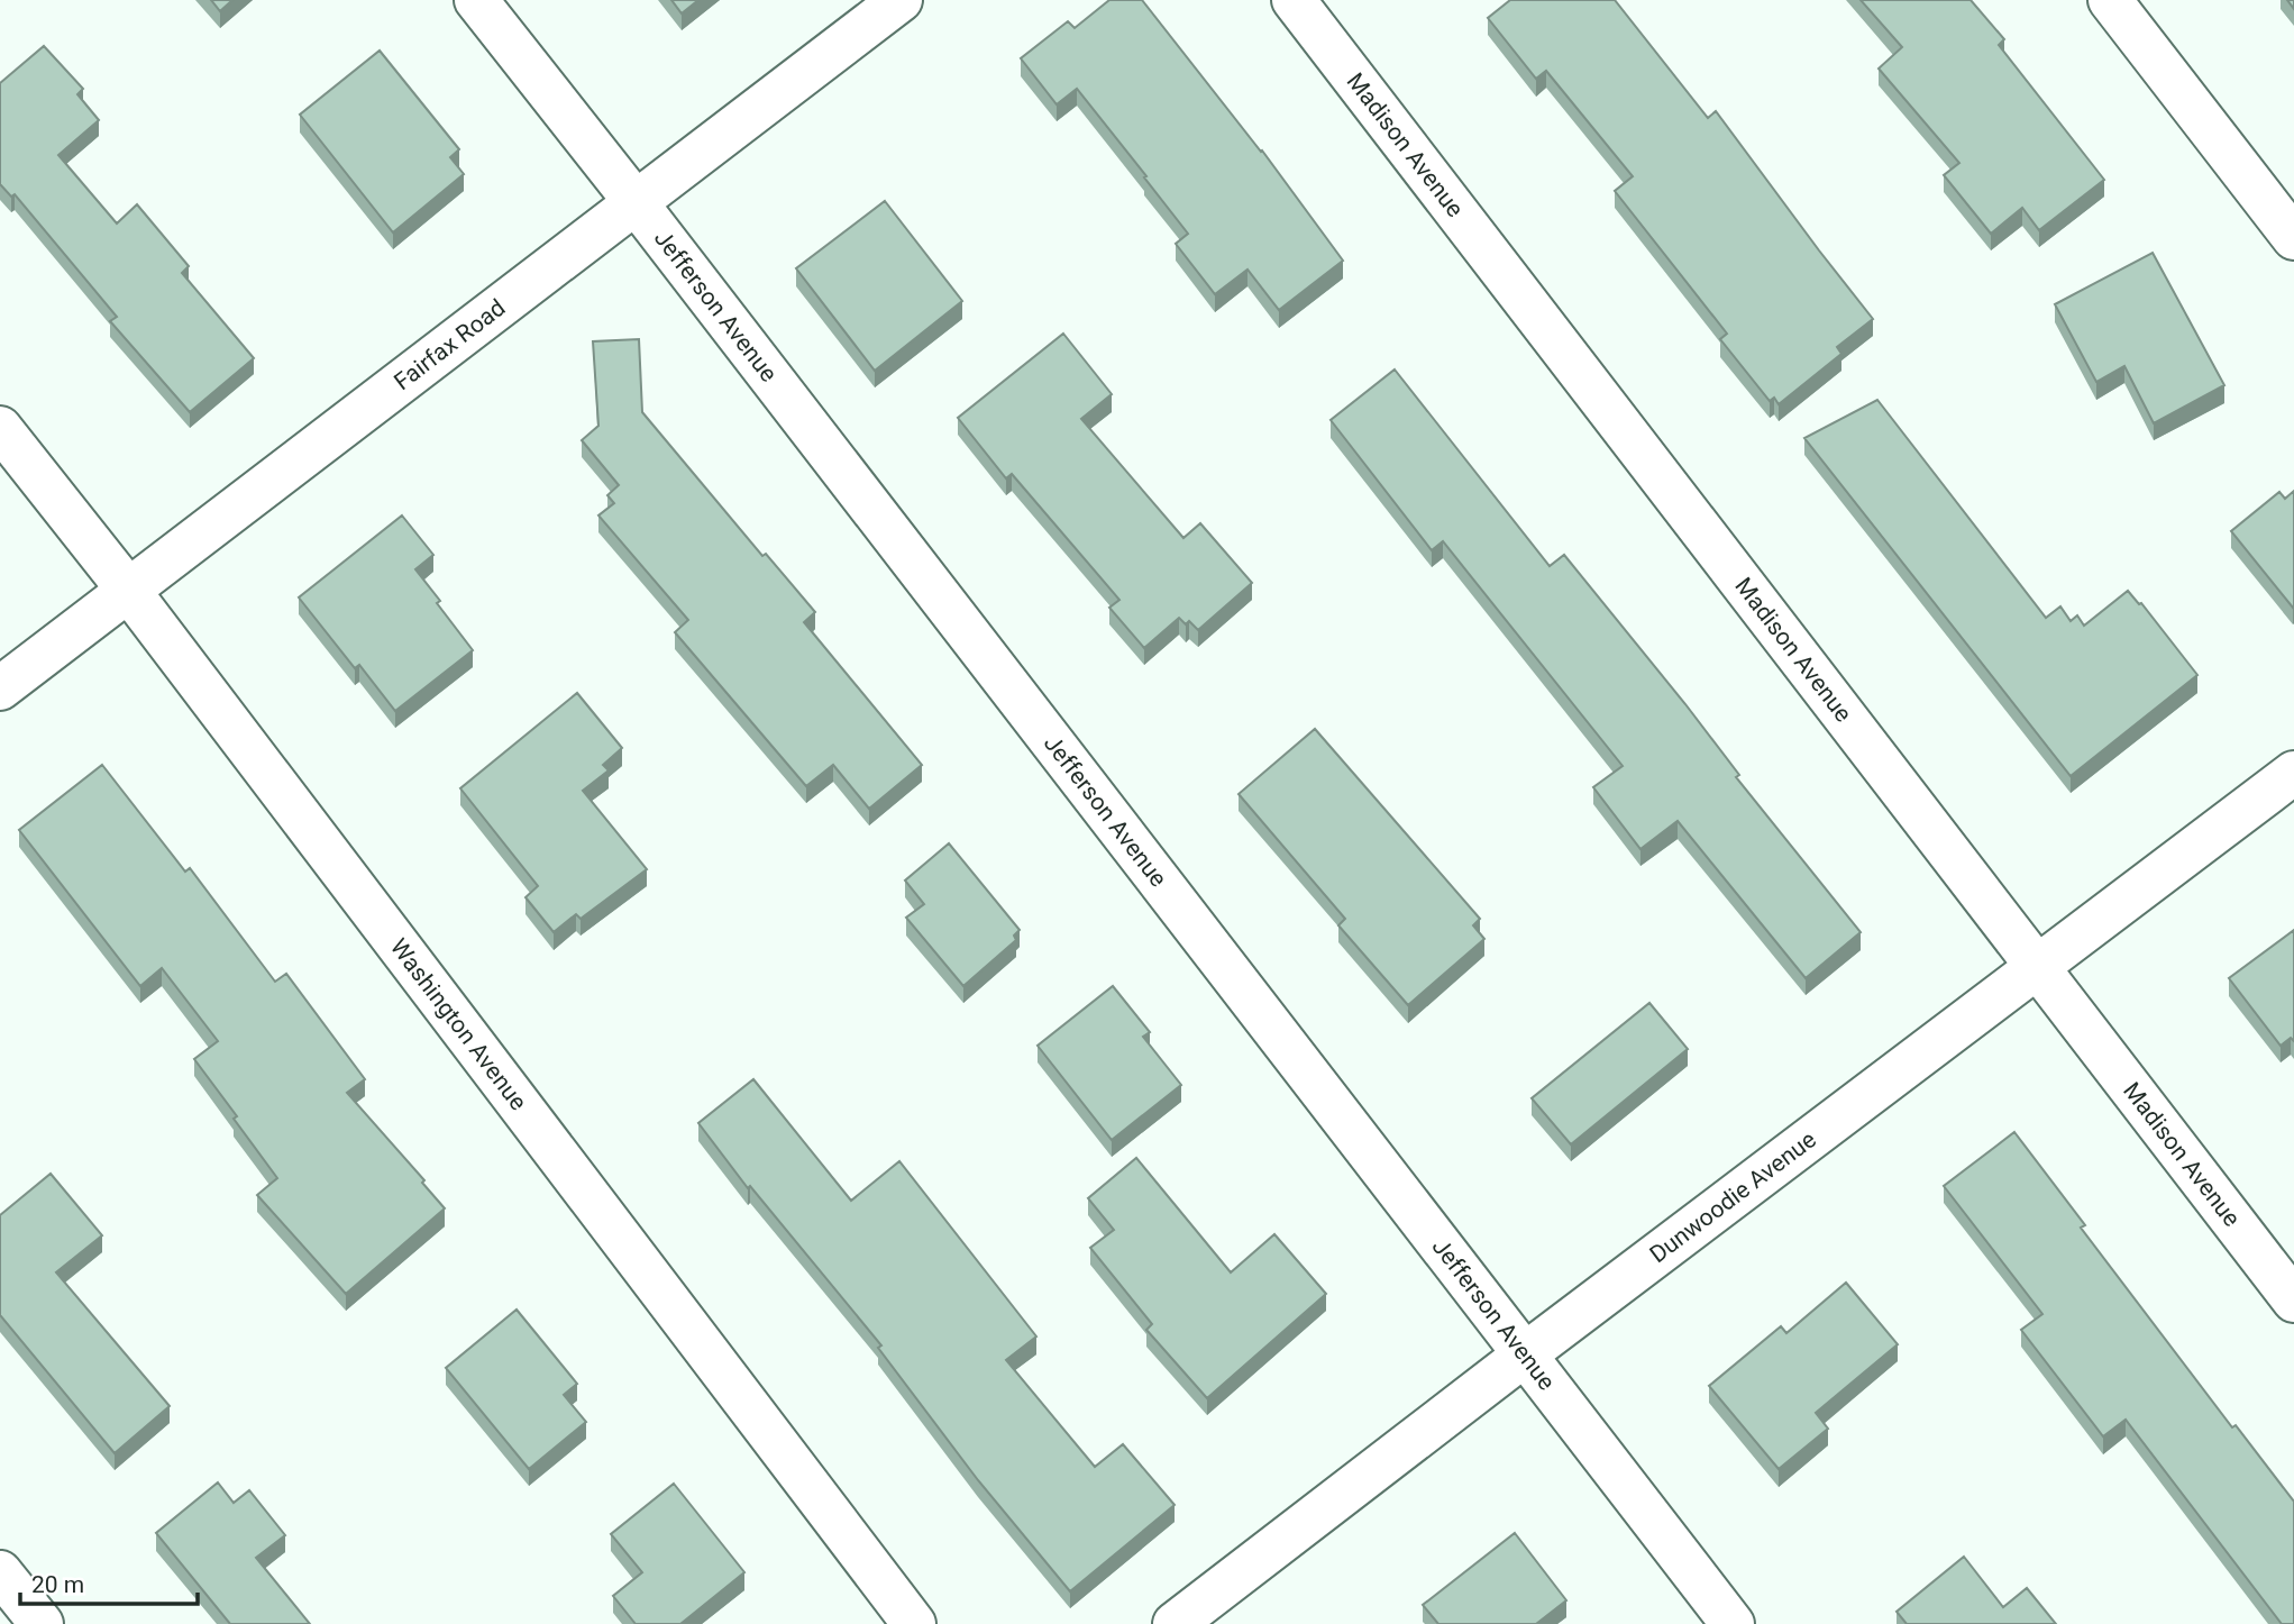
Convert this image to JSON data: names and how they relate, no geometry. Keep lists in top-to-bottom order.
{
  "streets": {
    "street": [
      "Madison Avenue",
      "Jefferson Avenue",
      "Fairfax Road",
      "Washington Avenue",
      "Dunwoodie Avenue"
    ]
  },
  "crossings": [
    ["Madison Avenue", "Dunwoodie Avenue"],
    ["Jefferson Avenue", "Fairfax Road"],
    ["Jefferson Avenue", "Dunwoodie Avenue"],
    ["Fairfax Road", "Washington Avenue"]
  ],
  "scale_bar": "20 m"
}
